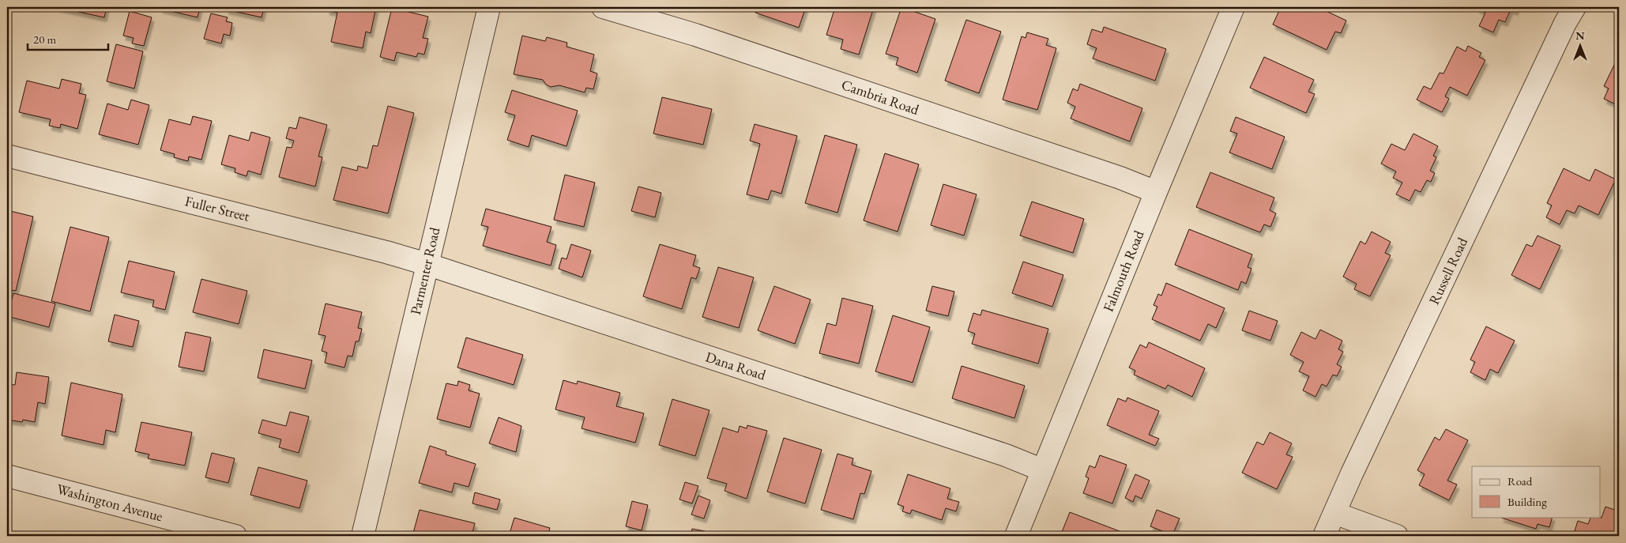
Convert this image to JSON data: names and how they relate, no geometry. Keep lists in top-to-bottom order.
{
  "streets": {
    "street": [
      "Cambria Road",
      "Fuller Street",
      "Parmenter Road",
      "Falmouth Road",
      "Russell Road",
      "Dana Road",
      "Washington Avenue"
    ]
  },
  "crossings": [
    ["Cambria Road", "Falmouth Road"],
    ["Fuller Street", "Parmenter Road"],
    ["Fuller Street", "Dana Road"],
    ["Parmenter Road", "Dana Road"],
    ["Falmouth Road", "Dana Road"]
  ],
  "legend": ["Road", "Building"],
  "scale_bar": "20 m",
  "north": "top"
}
